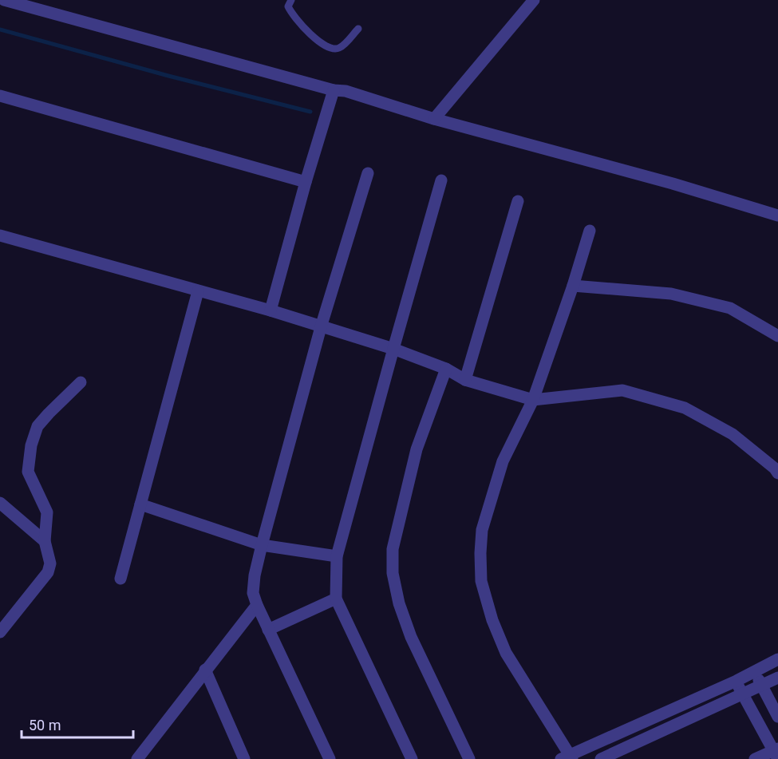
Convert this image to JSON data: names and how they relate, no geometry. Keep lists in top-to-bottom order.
{
  "scale_bar": "50 m"
}
